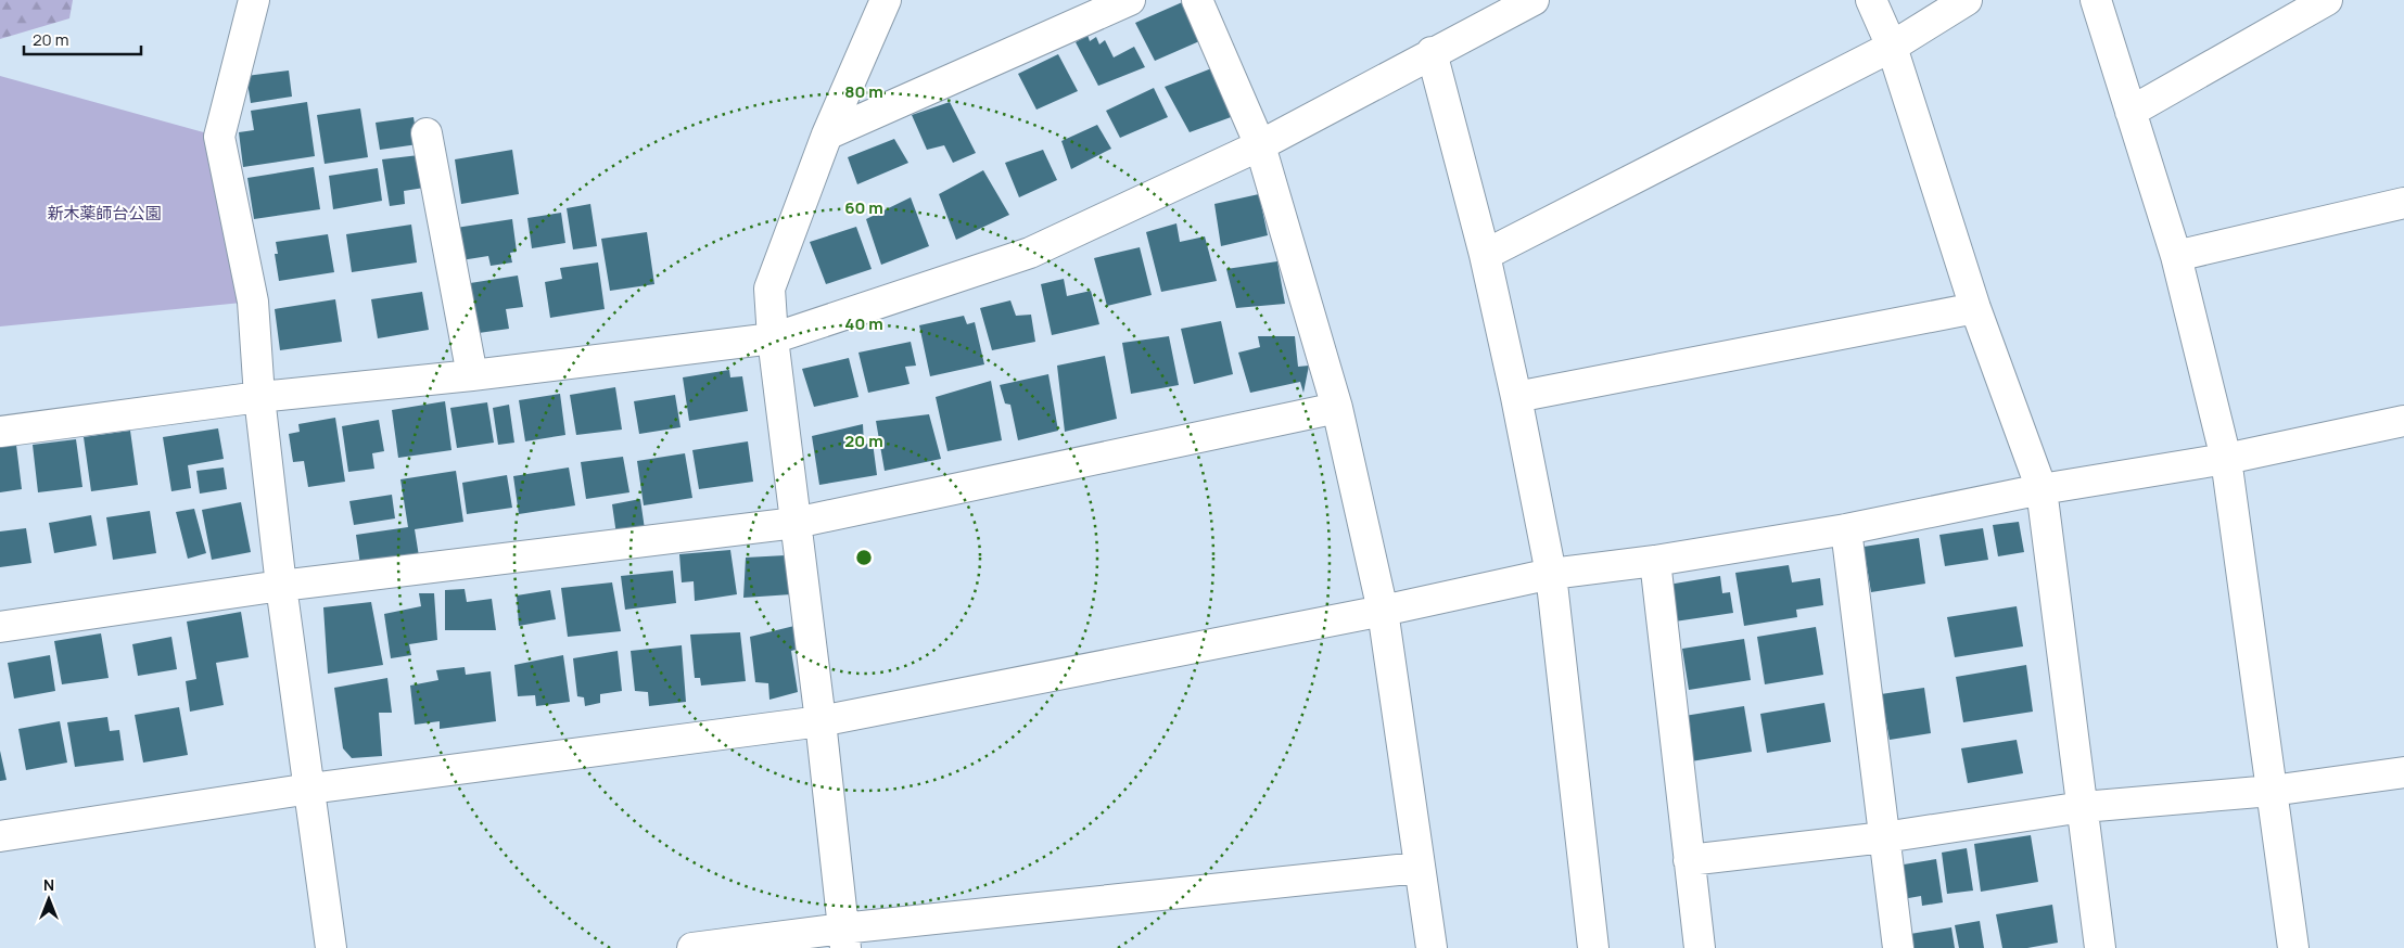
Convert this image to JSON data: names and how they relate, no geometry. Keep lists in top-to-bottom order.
{
  "parks": ["新木薬師台公園"],
  "scale_bar": "20 m",
  "north": "top",
  "rings": [
    "80 m",
    "60 m",
    "40 m",
    "20 m"
  ]
}
